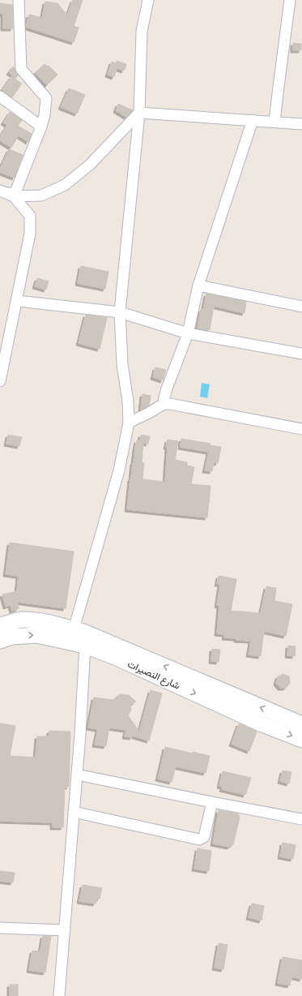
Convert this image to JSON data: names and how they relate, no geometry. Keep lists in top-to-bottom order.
{
  "streets": {
    "main road": ["شارع النصيرات"]
  }
}
